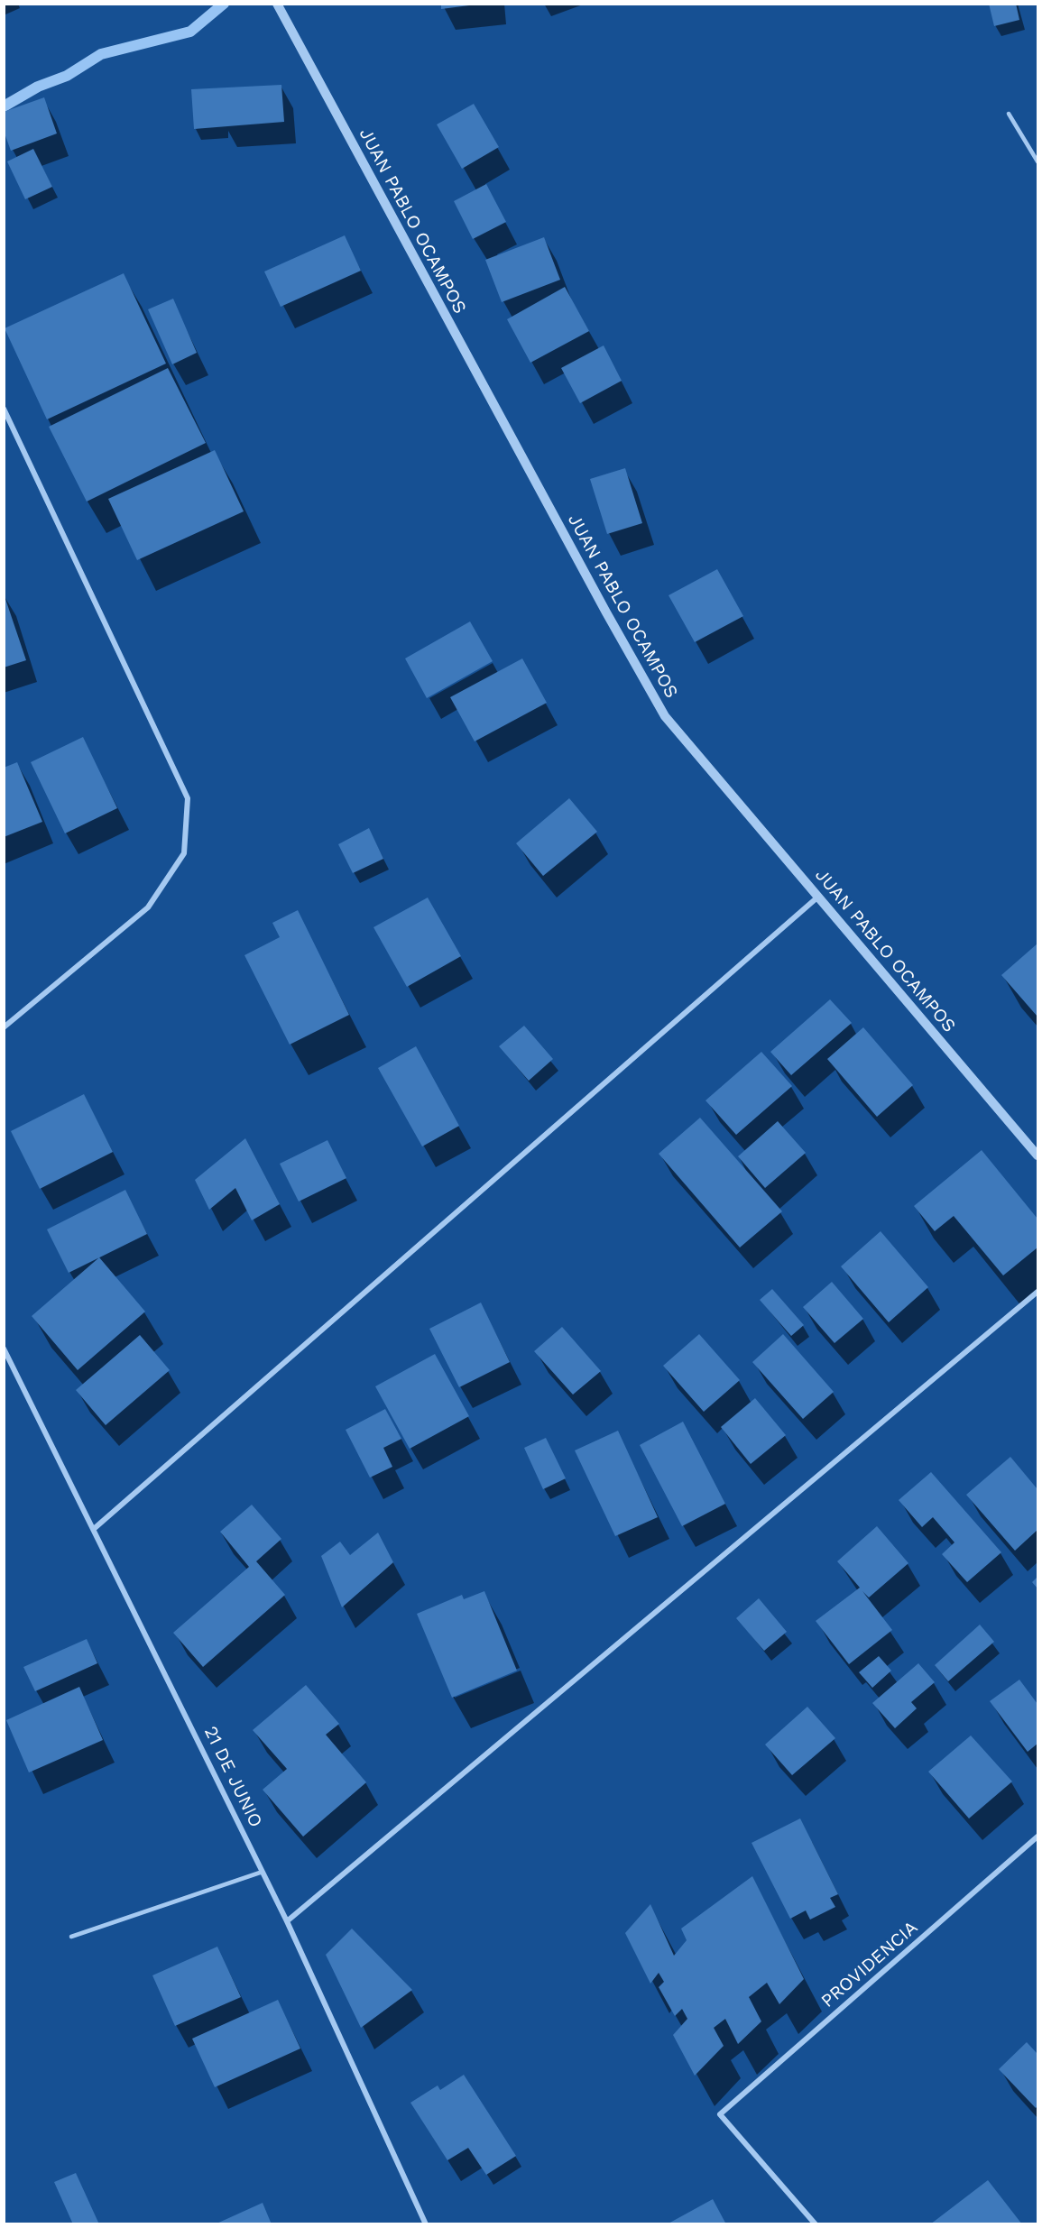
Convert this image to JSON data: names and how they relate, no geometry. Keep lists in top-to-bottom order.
{
  "streets": {
    "street": ["JUAN PABLO OCAMPOS", "21 DE JUNIO", "PROVIDENCIA"]
  }
}
